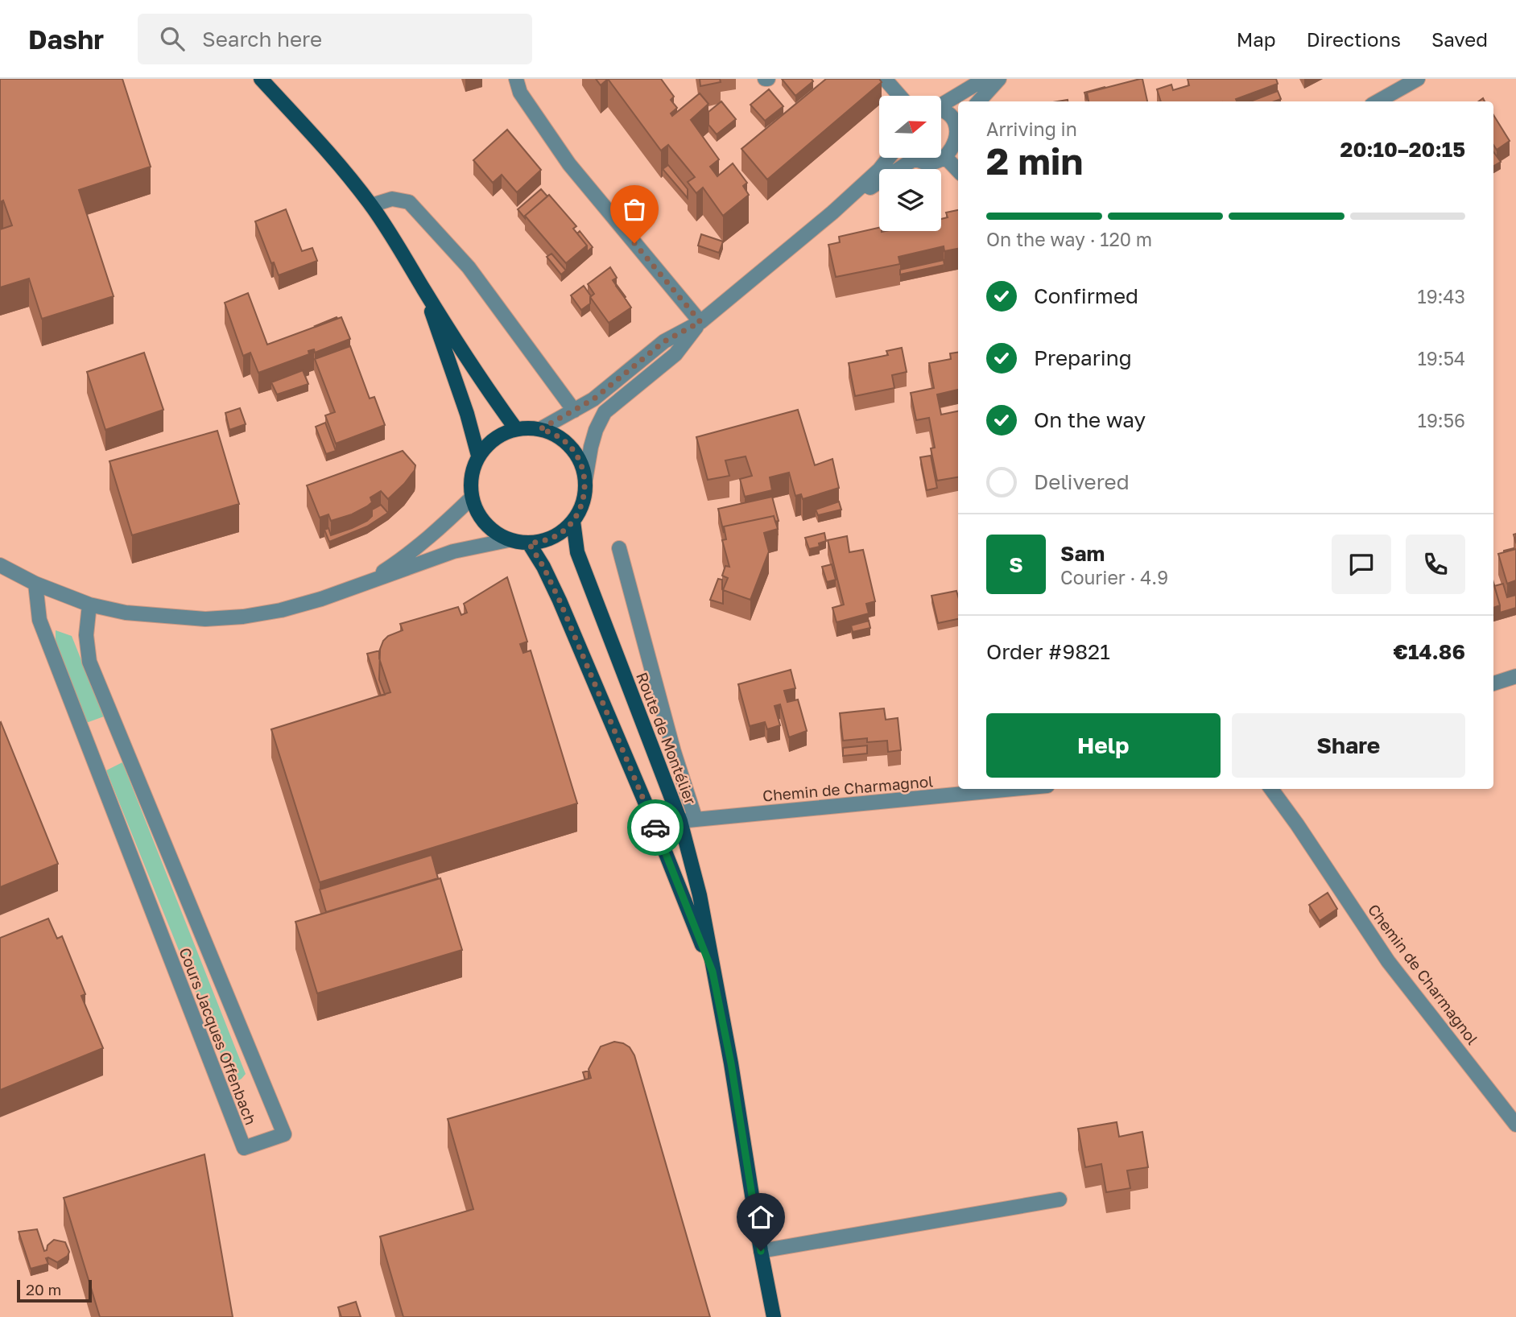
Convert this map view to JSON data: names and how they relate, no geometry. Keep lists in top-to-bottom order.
{
  "streets": {
    "main road": ["Route de Montélier"],
    "street": ["Chemin de Charmagnol", "Cours Jacques Offenbach"]
  },
  "crossings": [
    ["Route de Montélier", "Chemin de Charmagnol"]
  ],
  "scale_bar": "20 m",
  "north": "right",
  "page": {
    "header": "Dashr",
    "search": "Search here",
    "nav": ["Map", "Directions", "Saved"],
    "heading": ["2 min", "Arriving in", "20:10–20:15"],
    "panel": [
      "Sam",
      "Courier · 4.9",
      "Order #9821",
      "€14.86"
    ],
    "bar": "On the way · 120 m",
    "list": [
      ["Confirmed", "19:43"],
      ["Preparing", "19:54"],
      ["On the way", "19:56"],
      "Delivered"
    ],
    "round": "S",
    "buttons": ["Help", "Share"],
    "scale": "20 m"
  }
}
